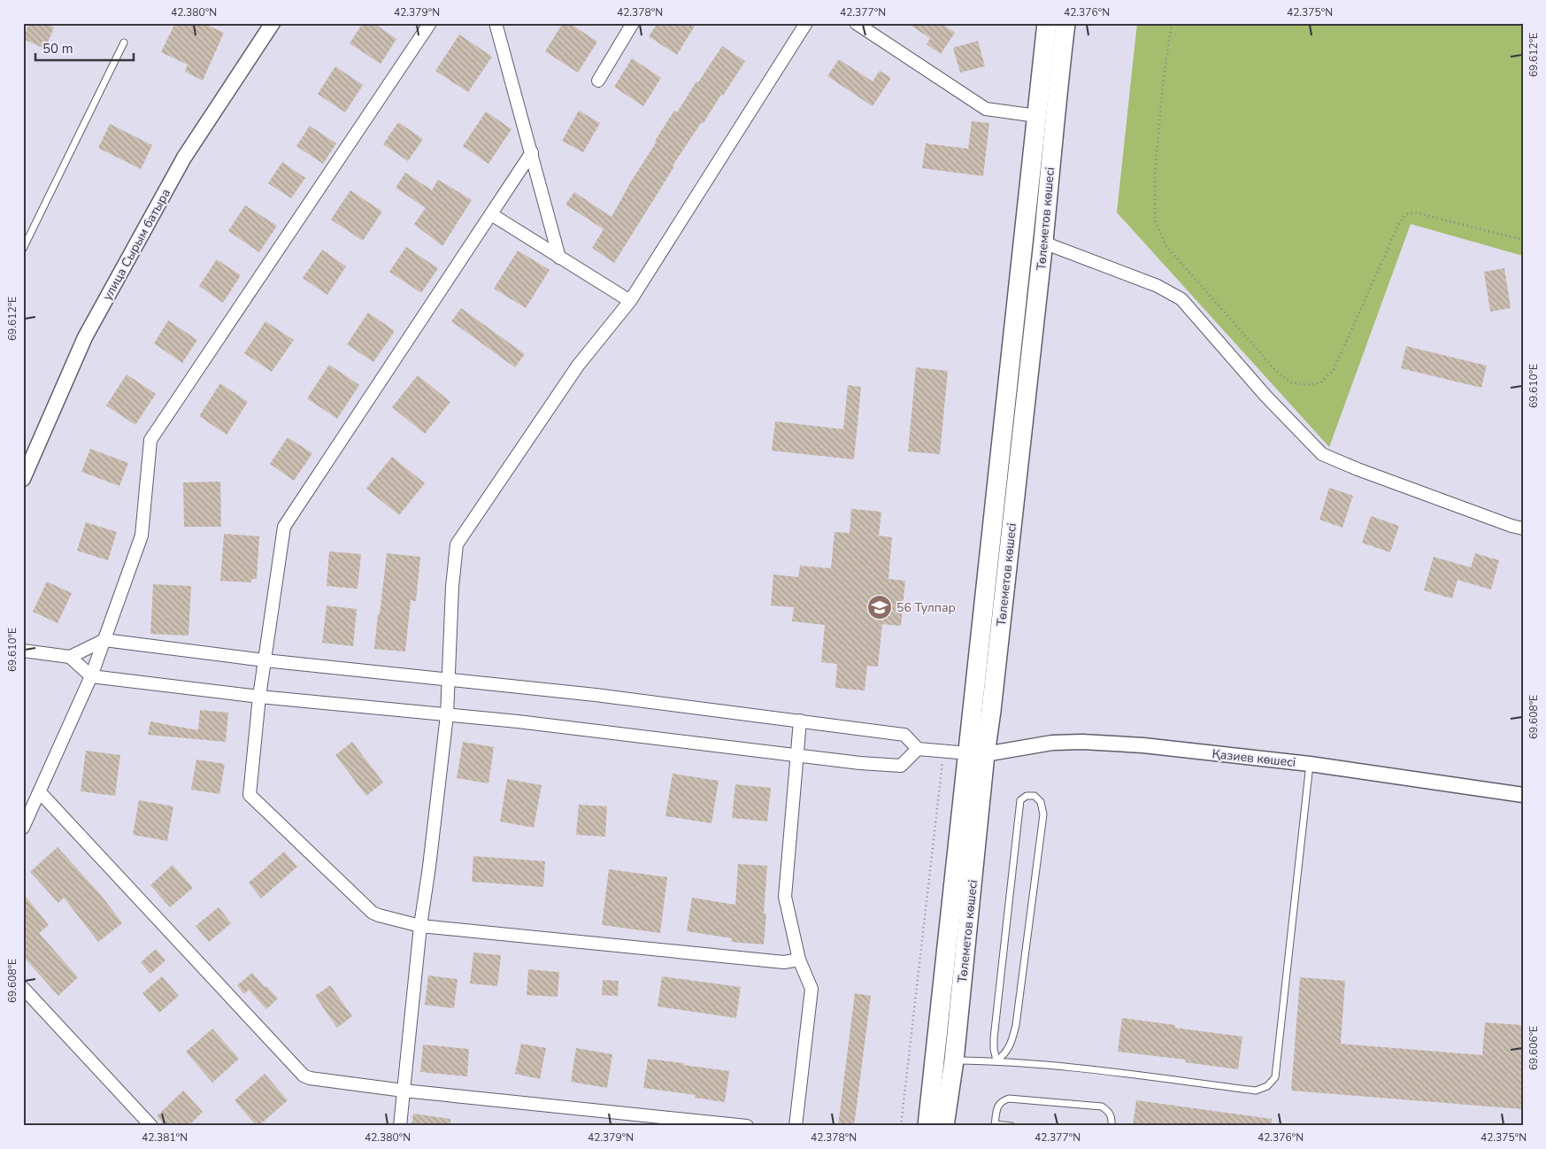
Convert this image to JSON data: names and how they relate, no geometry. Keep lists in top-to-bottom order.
{
  "streets": {
    "main road": ["Төлеметов көшесі"],
    "street": ["улица Сырым батыра", "Қазиев көшесі"]
  },
  "crossings": [
    ["Төлеметов көшесі", "Қазиев көшесі"]
  ],
  "places": {
    "school or university": ["56 Тулпар"]
  },
  "scale_bar": "50 m",
  "coordinates": [
    "42.380°N",
    "42.379°N",
    "42.378°N",
    "42.377°N",
    "42.376°N",
    "42.375°N",
    "69.612°E",
    "69.610°E",
    "69.608°E",
    "69.606°E",
    "42.381°N"
  ]
}
